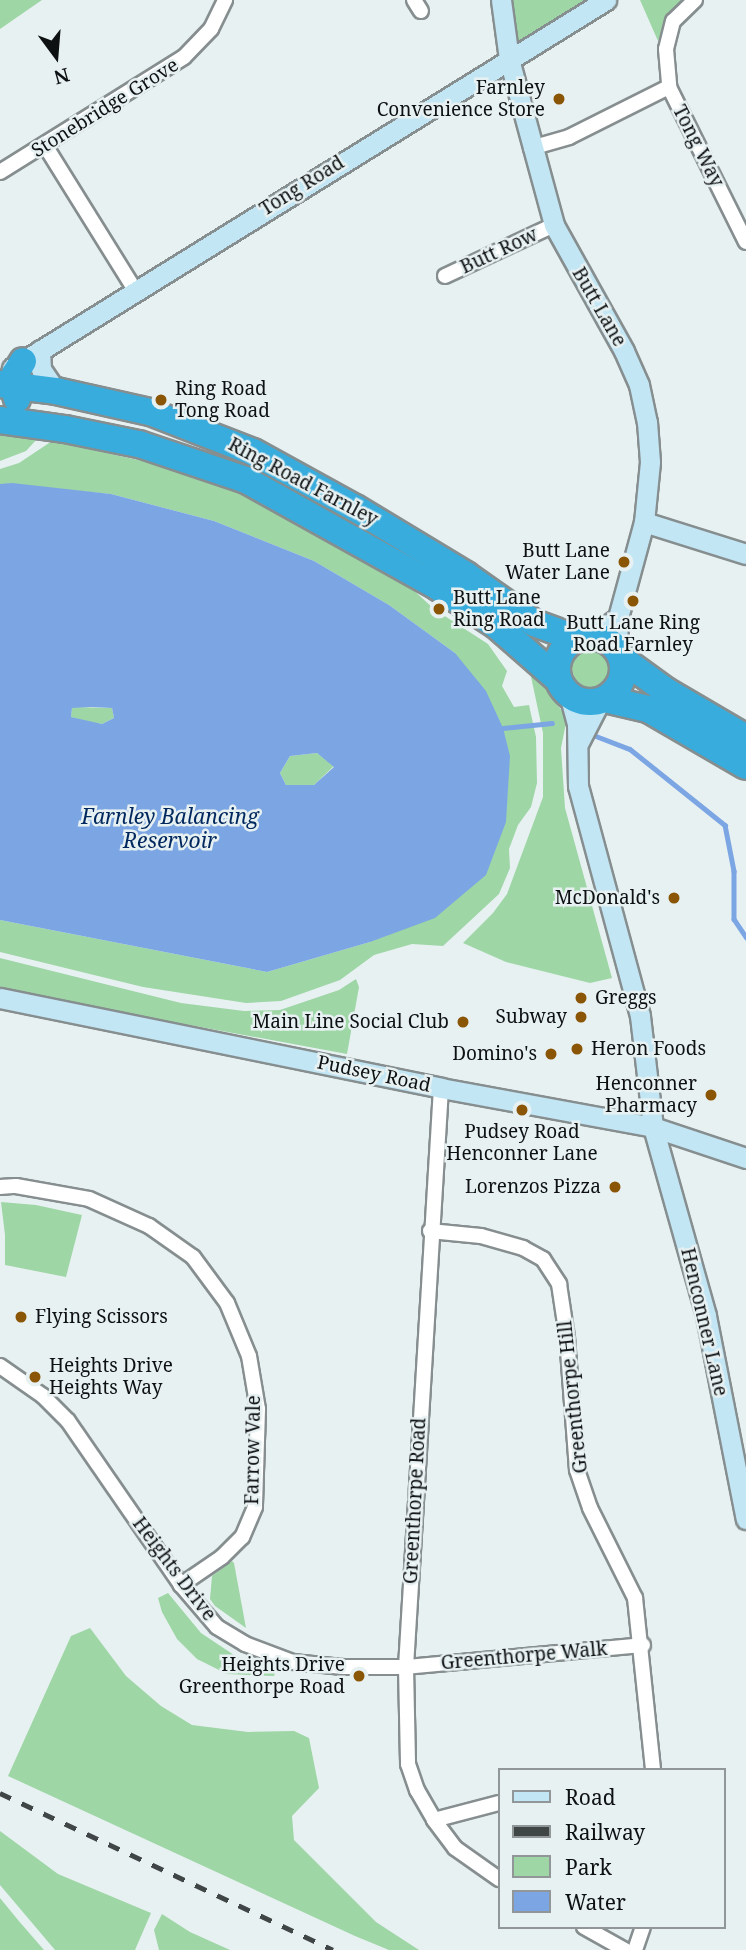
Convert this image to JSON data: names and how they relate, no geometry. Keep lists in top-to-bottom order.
{
  "streets": {
    "highway": ["Ring Road Farnley"],
    "street": [
      "Stonebridge Grove",
      "Tong Way",
      "Tong Road",
      "Butt Row",
      "Butt Lane",
      "Pudsey Road",
      "Henconner Lane",
      "Greenthorpe Hill",
      "Farrow Vale",
      "Greenthorpe Road",
      "Heights Drive",
      "Greenthorpe Walk"
    ]
  },
  "crossings": [
    ["Tong Road", "Butt Lane"],
    ["Tong Road", "Ring Road Farnley"],
    ["Butt Row", "Butt Lane"],
    ["Butt Lane", "Ring Road Farnley"],
    ["Pudsey Road", "Henconner Lane"],
    ["Pudsey Road", "Greenthorpe Road"],
    ["Greenthorpe Hill", "Greenthorpe Road"],
    ["Greenthorpe Hill", "Greenthorpe Walk"],
    ["Farrow Vale", "Heights Drive"],
    ["Greenthorpe Road", "Heights Drive"],
    ["Greenthorpe Road", "Greenthorpe Walk"],
    ["Heights Drive", "Greenthorpe Walk"]
  ],
  "water": ["Farnley Balancing Reservoir"],
  "places": [
    "Farnley Convenience Store",
    "Ring Road Tong Road",
    "Butt Lane Water Lane",
    "Butt Lane Ring Road Farnley",
    "Butt Lane Ring Road",
    "McDonald's",
    "Greggs",
    "Subway",
    "Main Line Social Club",
    "Heron Foods",
    "Domino's",
    "Henconner Pharmacy",
    "Pudsey Road Henconner Lane",
    "Lorenzos Pizza",
    "Flying Scissors",
    "Heights Drive Heights Way",
    "Heights Drive Greenthorpe Road"
  ],
  "legend": [
    "Road",
    "Railway",
    "Park",
    "Water"
  ],
  "north": "bottom"
}
